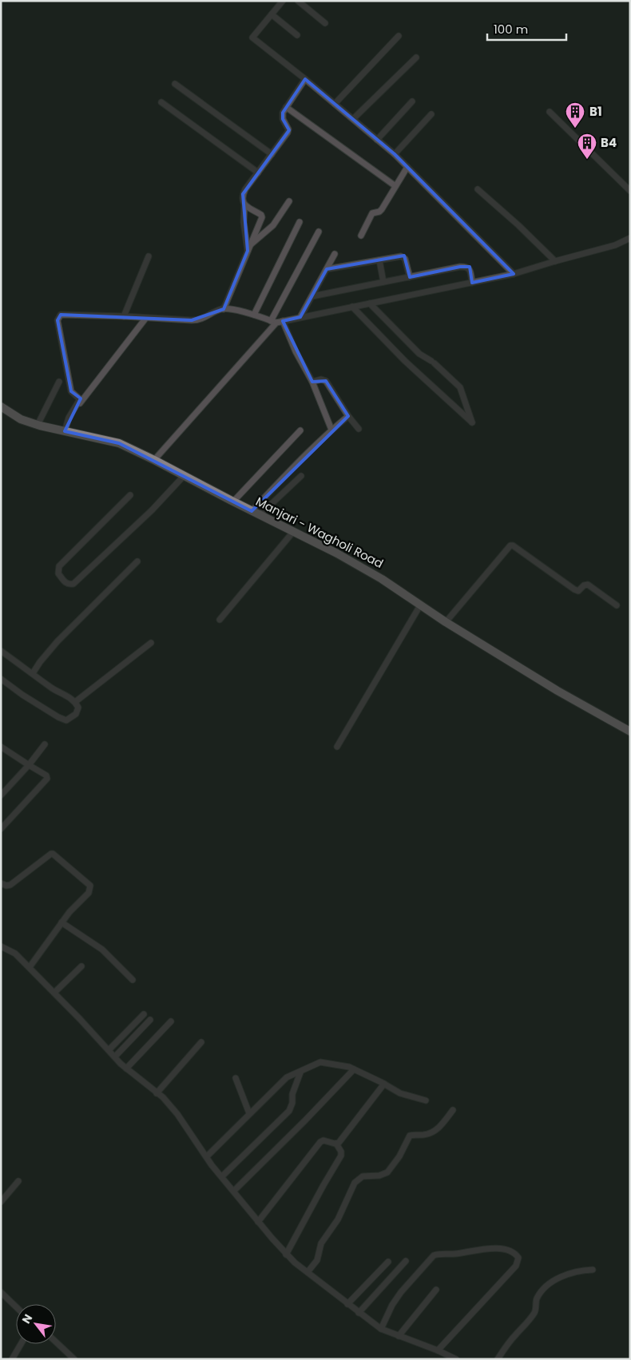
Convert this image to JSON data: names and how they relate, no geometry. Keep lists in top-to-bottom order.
{
  "streets": {
    "main road": ["Manjari - Wagholi Road"]
  },
  "places": {
    "building": ["B1", "B4"]
  },
  "scale_bar": "100 m",
  "north": "top left"
}
